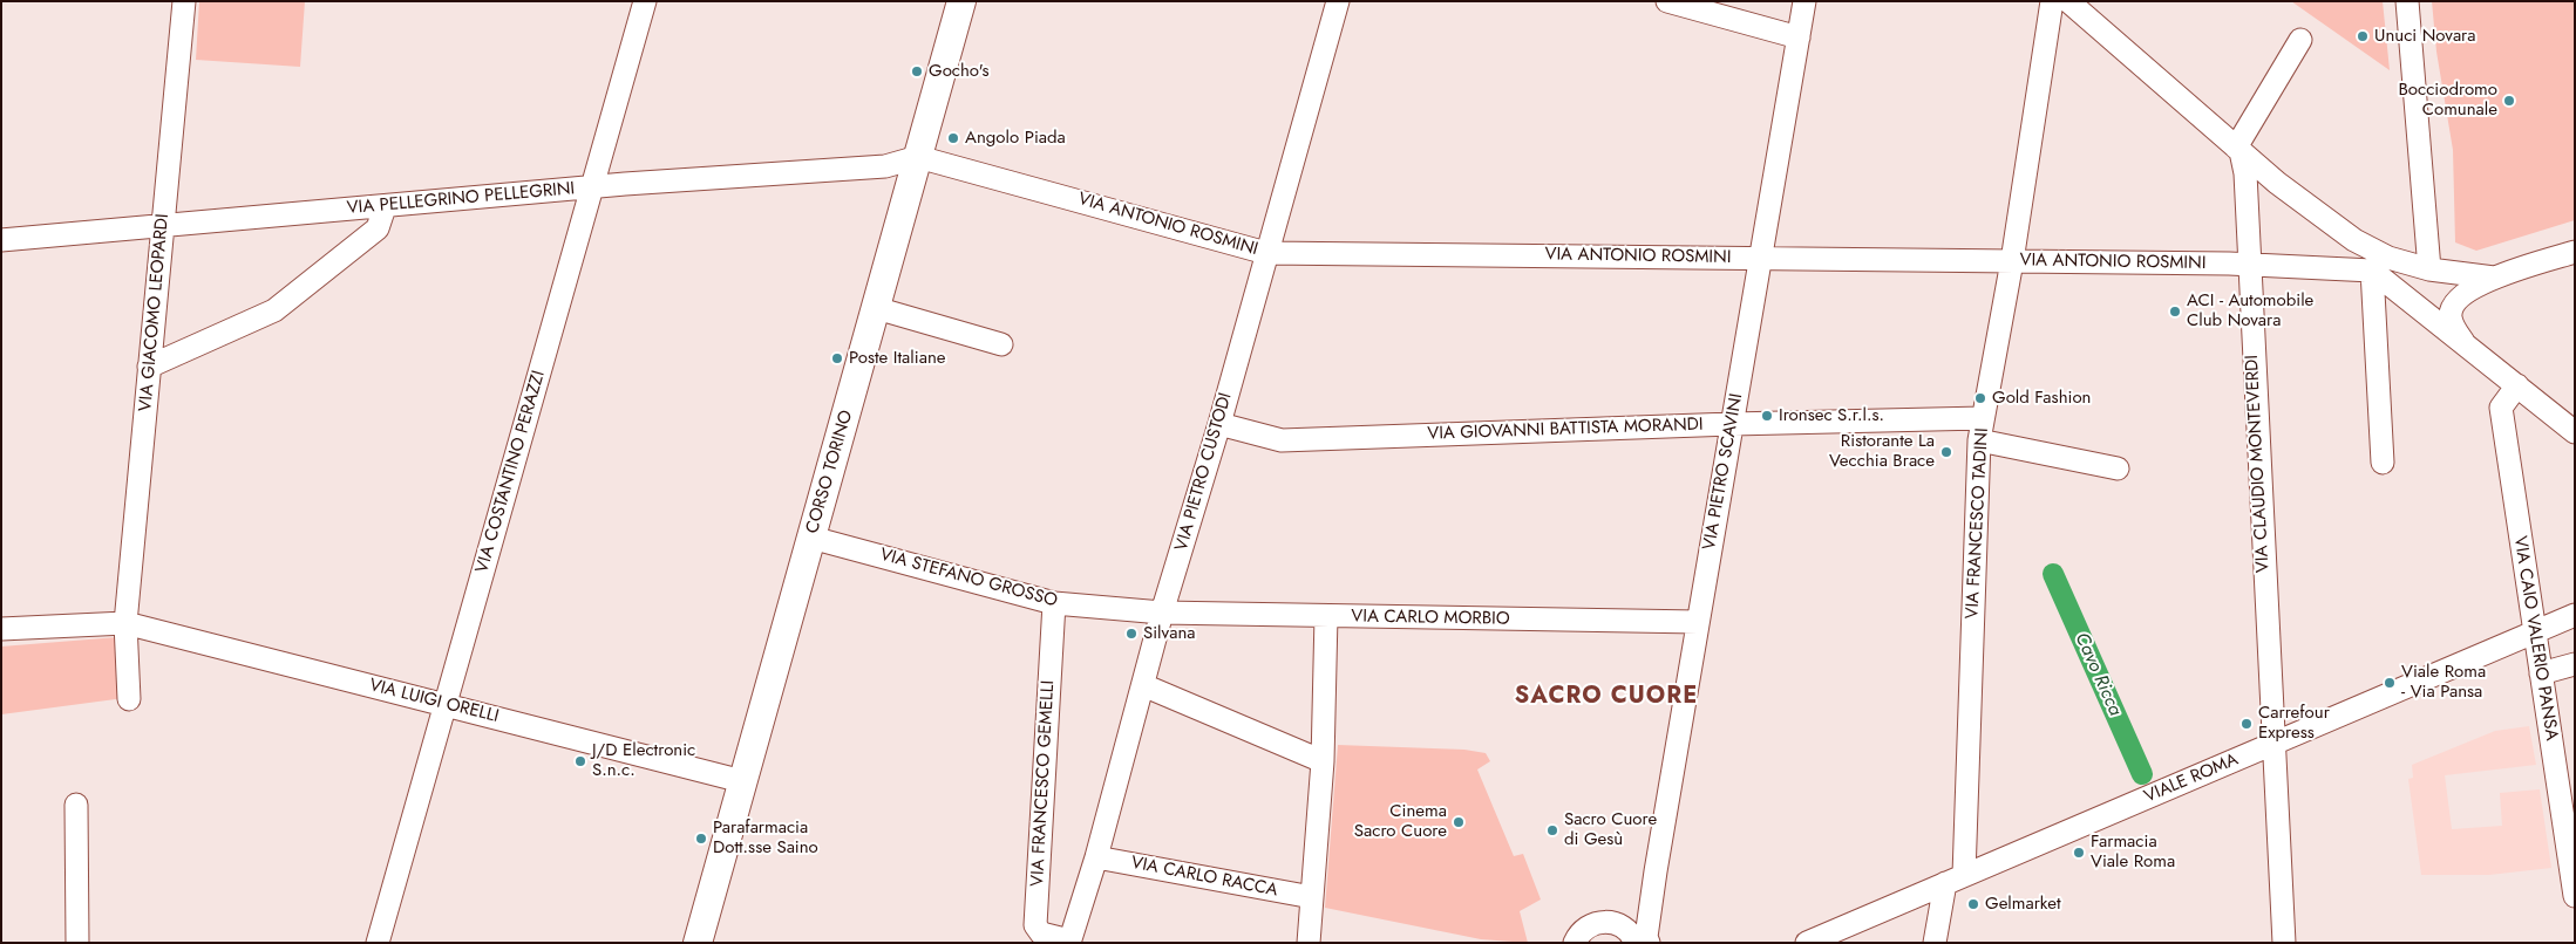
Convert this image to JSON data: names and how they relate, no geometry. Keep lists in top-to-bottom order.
{
  "streets": {
    "main road": ["CORSO TORINO"],
    "street": [
      "VIA PELLEGRINO PELLEGRINI",
      "VIA ANTONIO ROSMINI",
      "VIA GIACOMO LEOPARDI",
      "VIA GIOVANNI BATTISTA MORANDI",
      "VIA CLAUDIO MONTEVERDI",
      "VIA COSTANTINO PERAZZI",
      "VIA PIETRO CUSTODI",
      "VIA PIETRO SCAVINI",
      "VIA FRANCESCO TADINI",
      "VIA STEFANO GROSSO",
      "VIA CARLO MORBIO",
      "VIA CAIO VALERIO PANSA",
      "VIA LUIGI ORELLI",
      "VIALE ROMA",
      "VIA FRANCESCO GEMELLI",
      "VIA CARLO RACCA"
    ]
  },
  "crossings": [
    ["VIA PELLEGRINO PELLEGRINI", "VIA ANTONIO ROSMINI"],
    ["VIA PELLEGRINO PELLEGRINI", "VIA GIACOMO LEOPARDI"],
    ["VIA PELLEGRINO PELLEGRINI", "VIA COSTANTINO PERAZZI"],
    ["VIA PELLEGRINO PELLEGRINI", "CORSO TORINO"],
    ["VIA ANTONIO ROSMINI", "VIA CLAUDIO MONTEVERDI"],
    ["VIA ANTONIO ROSMINI", "CORSO TORINO"],
    ["VIA ANTONIO ROSMINI", "VIA PIETRO CUSTODI"],
    ["VIA ANTONIO ROSMINI", "VIA PIETRO SCAVINI"],
    ["VIA ANTONIO ROSMINI", "VIA FRANCESCO TADINI"],
    ["VIA GIACOMO LEOPARDI", "VIA LUIGI ORELLI"],
    ["VIA GIOVANNI BATTISTA MORANDI", "VIA PIETRO CUSTODI"],
    ["VIA GIOVANNI BATTISTA MORANDI", "VIA PIETRO SCAVINI"],
    ["VIA GIOVANNI BATTISTA MORANDI", "VIA FRANCESCO TADINI"],
    ["VIA CLAUDIO MONTEVERDI", "VIALE ROMA"],
    ["VIA COSTANTINO PERAZZI", "VIA LUIGI ORELLI"],
    ["CORSO TORINO", "VIA STEFANO GROSSO"],
    ["CORSO TORINO", "VIA LUIGI ORELLI"],
    ["VIA PIETRO CUSTODI", "VIA STEFANO GROSSO"],
    ["VIA PIETRO CUSTODI", "VIA CARLO MORBIO"],
    ["VIA PIETRO CUSTODI", "VIA FRANCESCO GEMELLI"],
    ["VIA PIETRO CUSTODI", "VIA CARLO RACCA"],
    ["VIA PIETRO SCAVINI", "VIA CARLO MORBIO"],
    ["VIA FRANCESCO TADINI", "VIALE ROMA"],
    ["VIA STEFANO GROSSO", "VIA CARLO MORBIO"],
    ["VIA STEFANO GROSSO", "VIA FRANCESCO GEMELLI"],
    ["VIA CAIO VALERIO PANSA", "VIALE ROMA"]
  ],
  "districts": ["SACRO CUORE"],
  "water": ["Cavo Ricca"],
  "places": [
    "Unuci Novara",
    "Gocho's",
    "Bocciodromo Comunale",
    "Angolo Piada",
    "ACI - Automobile Club Novara",
    "Poste Italiane",
    "Gold Fashion",
    "Ironsec S.r.l.s.",
    "Ristorante La Vecchia Brace",
    "Silvana",
    "Viale Roma - Via Pansa",
    "Carrefour Express",
    "J/D Electronic S.n.c.",
    "Cinema Sacro Cuore",
    "Sacro Cuore di Gesù",
    "Parafarmacia Dott.sse Saino",
    "Farmacia Viale Roma",
    "Gelmarket"
  ]
}
